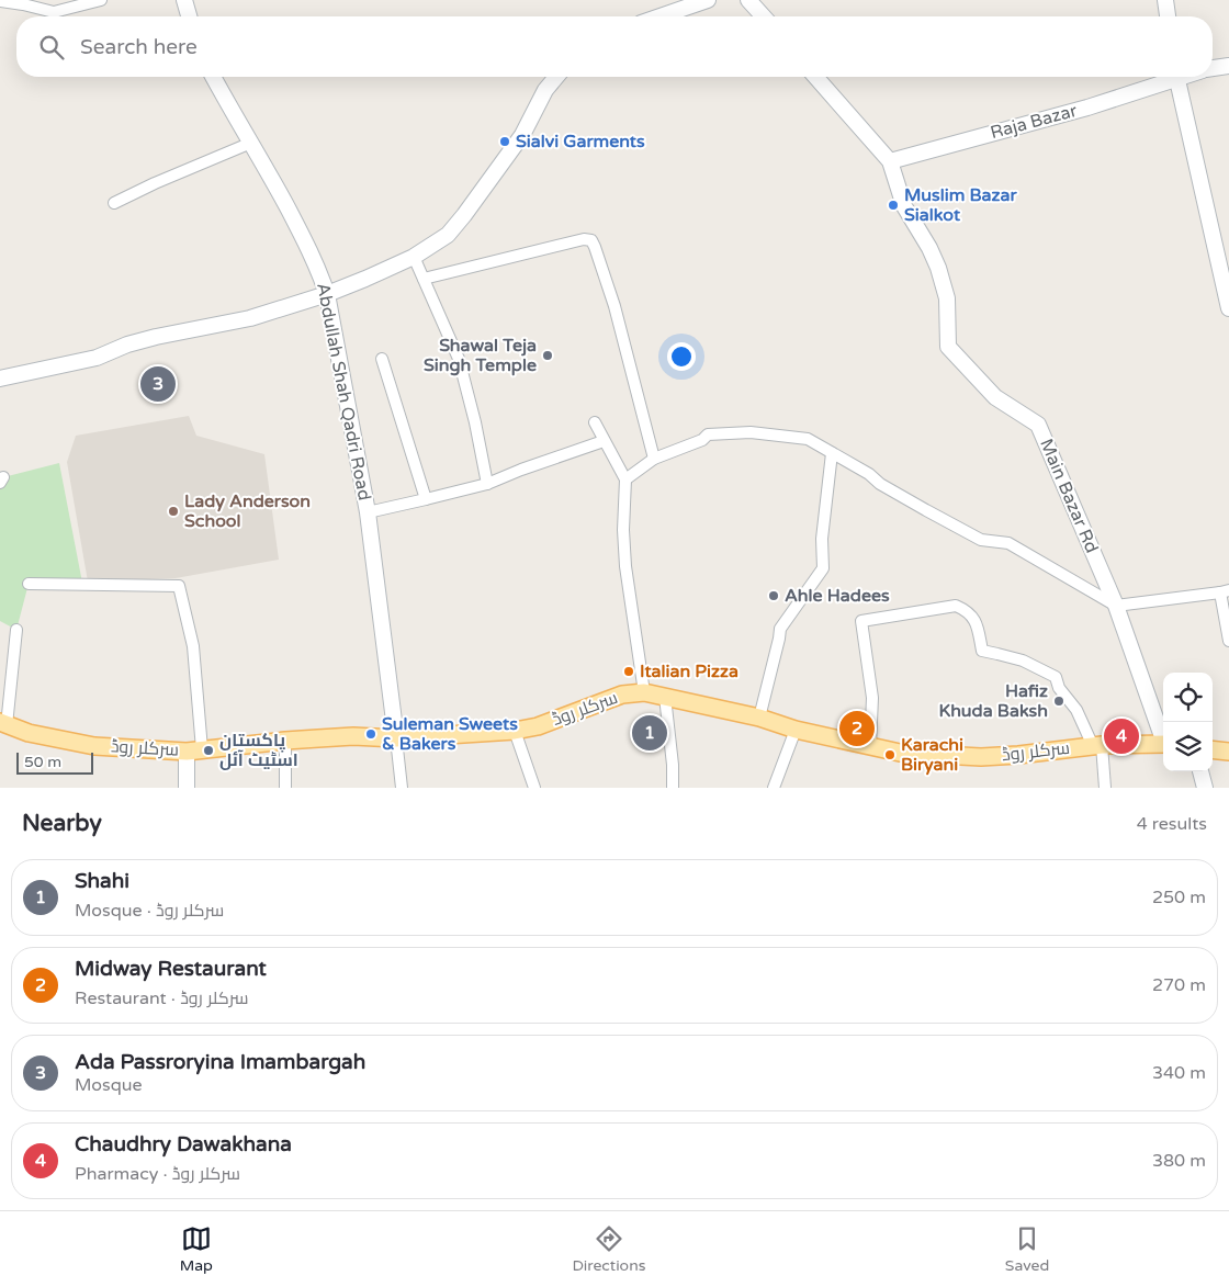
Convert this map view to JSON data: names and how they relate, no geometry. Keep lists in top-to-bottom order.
{
  "streets": {
    "main road": ["سرکلر روڈ"],
    "street": ["Raja Bazar", "Abdullah Shah Qadri Road", "Main Bazar Rd"]
  },
  "crossings": [
    ["Raja Bazar", "Main Bazar Rd"],
    ["Abdullah Shah Qadri Road", "سرکلر روڈ"]
  ],
  "places": [
    "Sialvi Garments",
    "Muslim Bazar Sialkot",
    "Shawal Teja Singh Temple",
    "Lady Anderson School",
    "Ahle Hadees",
    "Italian Pizza",
    "Hafiz Khuda Baksh",
    "Suleman Sweets & Bakers",
    "پاکستان اسٹیٹ آئل",
    "Karachi Biryani"
  ],
  "scale_bar": "50 m",
  "page": {
    "search": "Search here",
    "pins": [
      "3",
      "2",
      "1",
      "4"
    ],
    "scale": "50 m",
    "heading": ["Nearby", "4 results"],
    "list": [
      {
        "mark": "1",
        "name": "Shahi",
        "note": "Mosque · سرکلر روڈ",
        "value": "250 m"
      },
      {
        "mark": "2",
        "name": "Midway Restaurant",
        "note": "Restaurant · سرکلر روڈ",
        "value": "270 m"
      },
      {
        "mark": "3",
        "name": "Ada Passroryina Imambargah",
        "note": "Mosque",
        "value": "340 m"
      },
      {
        "mark": "4",
        "name": "Chaudhry Dawakhana",
        "note": "Pharmacy · سرکلر روڈ",
        "value": "380 m"
      }
    ],
    "nav": ["Map", "Directions", "Saved"]
  }
}
